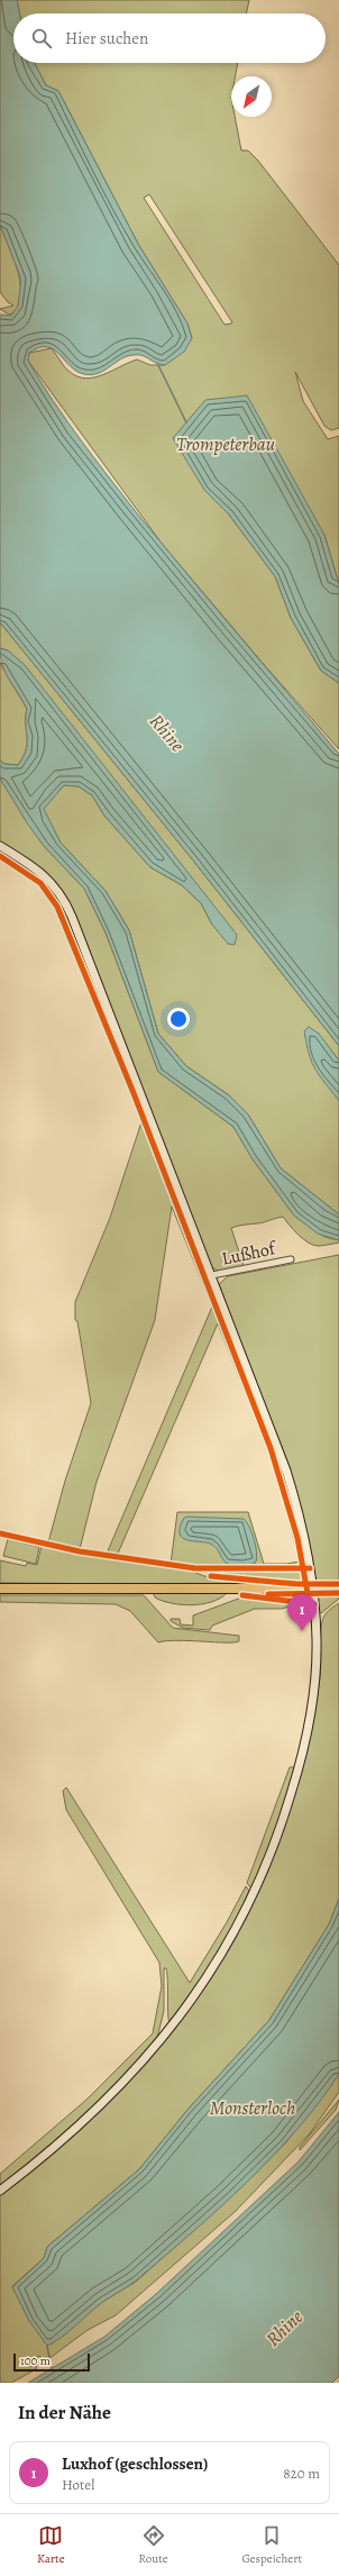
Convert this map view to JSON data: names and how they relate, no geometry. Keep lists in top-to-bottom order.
{
  "streets": {
    "street": ["Lußhof"]
  },
  "water": ["Trompeterbau", "Rhine", "Monsterloch"],
  "scale_bar": "100 m",
  "north": "bottom left",
  "page": {
    "search": "Hier suchen",
    "pins": "1",
    "scale": "100 m",
    "heading": "In der Nähe",
    "list": [
      {
        "mark": "1",
        "name": "Luxhof (geschlossen)",
        "note": "Hotel",
        "value": "820 m"
      }
    ],
    "nav": ["Karte", "Route", "Gespeichert"]
  }
}
